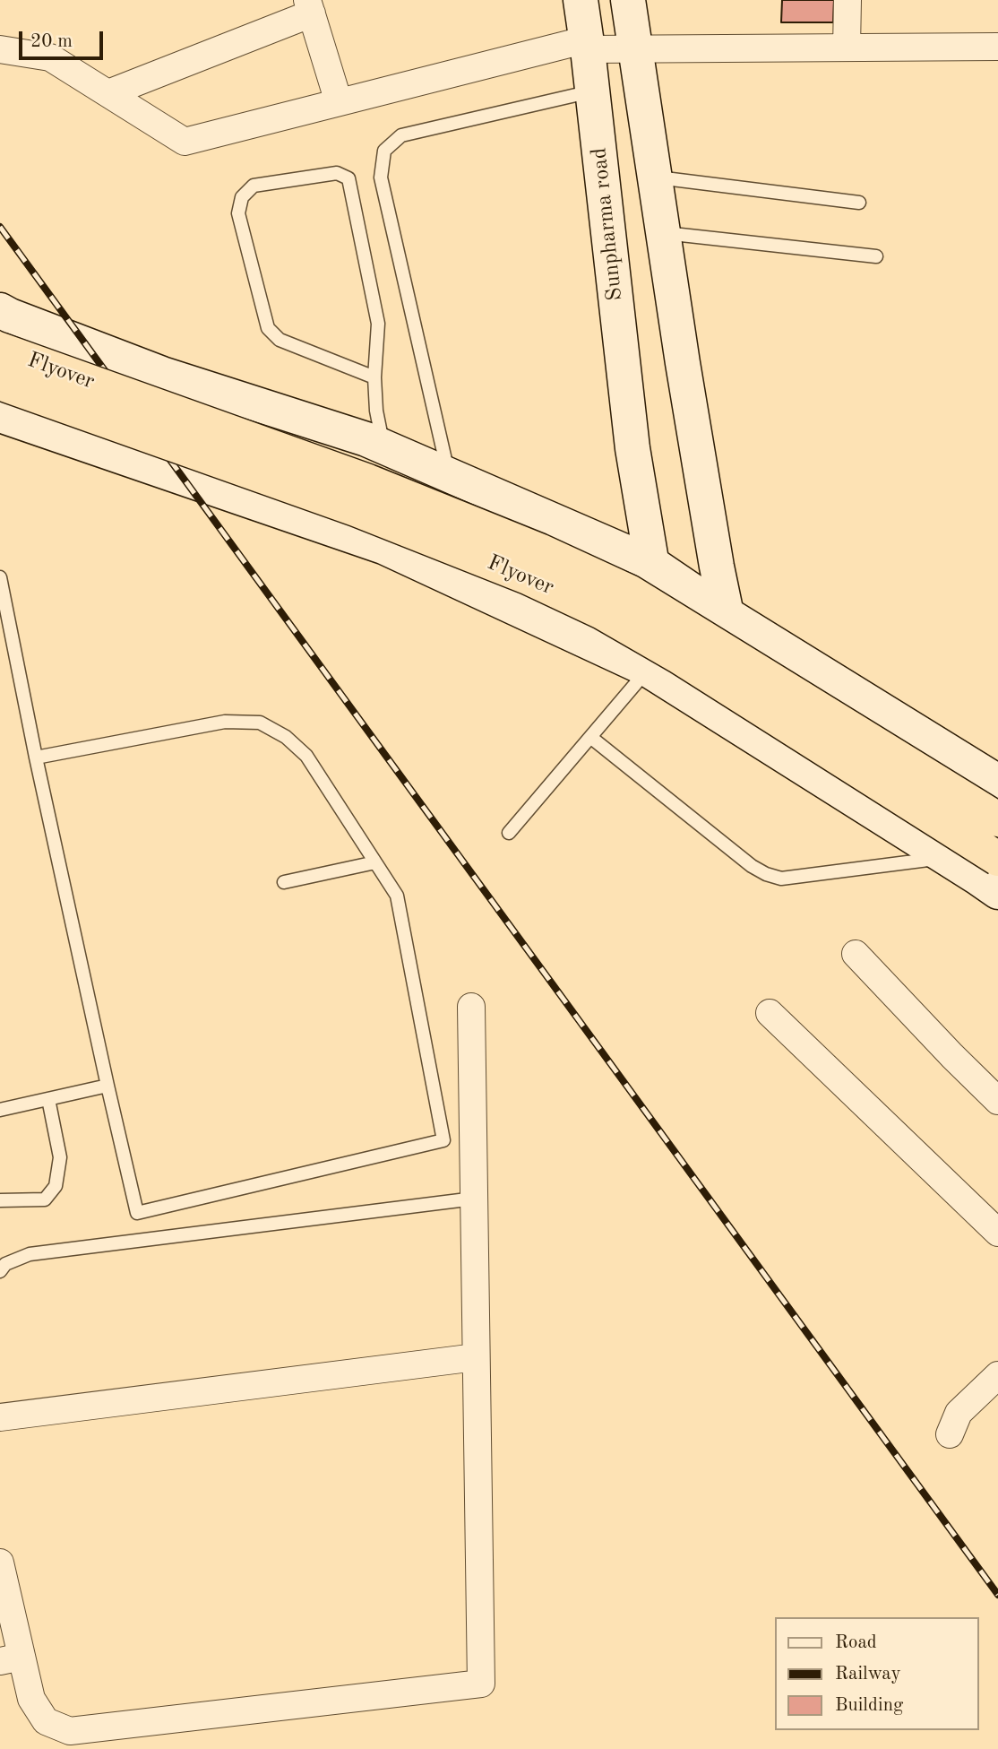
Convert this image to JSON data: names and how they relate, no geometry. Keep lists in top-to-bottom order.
{
  "streets": {
    "main road": ["Flyover"],
    "street": ["Sunpharma road"]
  },
  "legend": ["Road", "Railway", "Building"],
  "scale_bar": "20 m"
}
